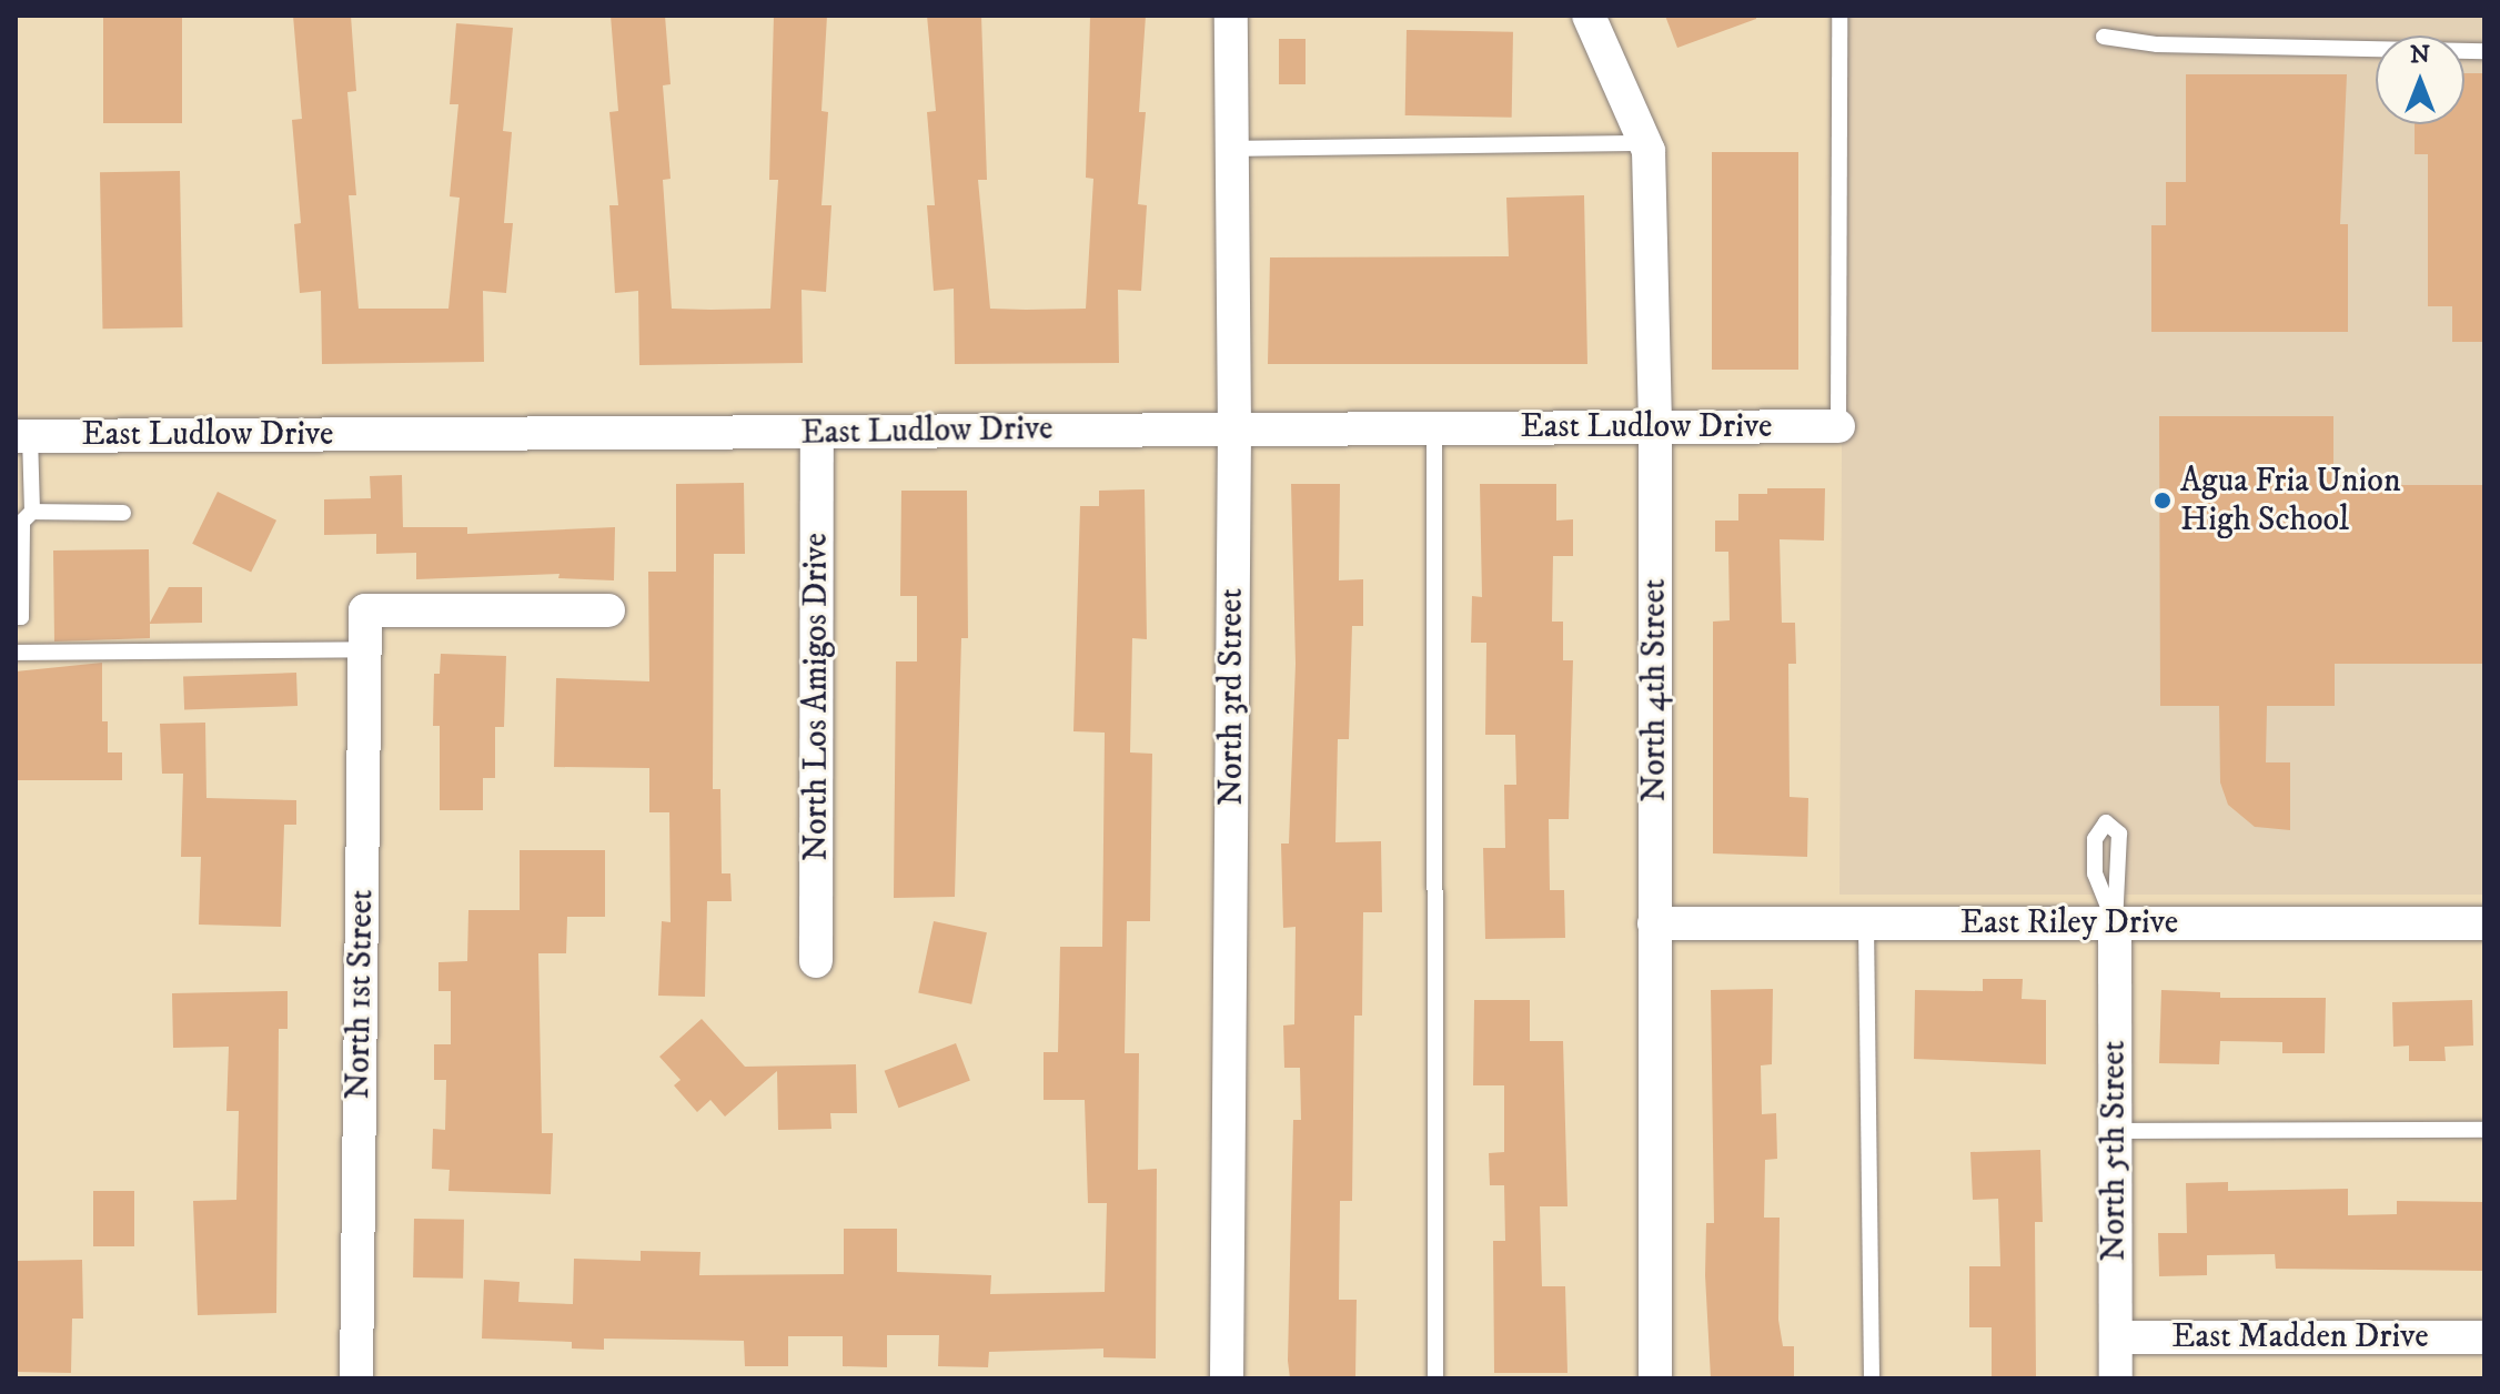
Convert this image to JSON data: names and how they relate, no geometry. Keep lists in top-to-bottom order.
{
  "streets": {
    "street": [
      "East Ludlow Drive",
      "North 4th Street",
      "North Los Amigos Drive",
      "North 3rd Street",
      "East Riley Drive",
      "North 1st Street",
      "North 5th Street",
      "East Madden Drive"
    ]
  },
  "crossings": [
    ["East Ludlow Drive", "North 4th Street"],
    ["East Ludlow Drive", "North Los Amigos Drive"],
    ["East Ludlow Drive", "North 3rd Street"],
    ["North 4th Street", "East Riley Drive"],
    ["East Riley Drive", "North 5th Street"],
    ["North 5th Street", "East Madden Drive"]
  ],
  "places": ["Agua Fria Union High School"],
  "north": "top"
}
